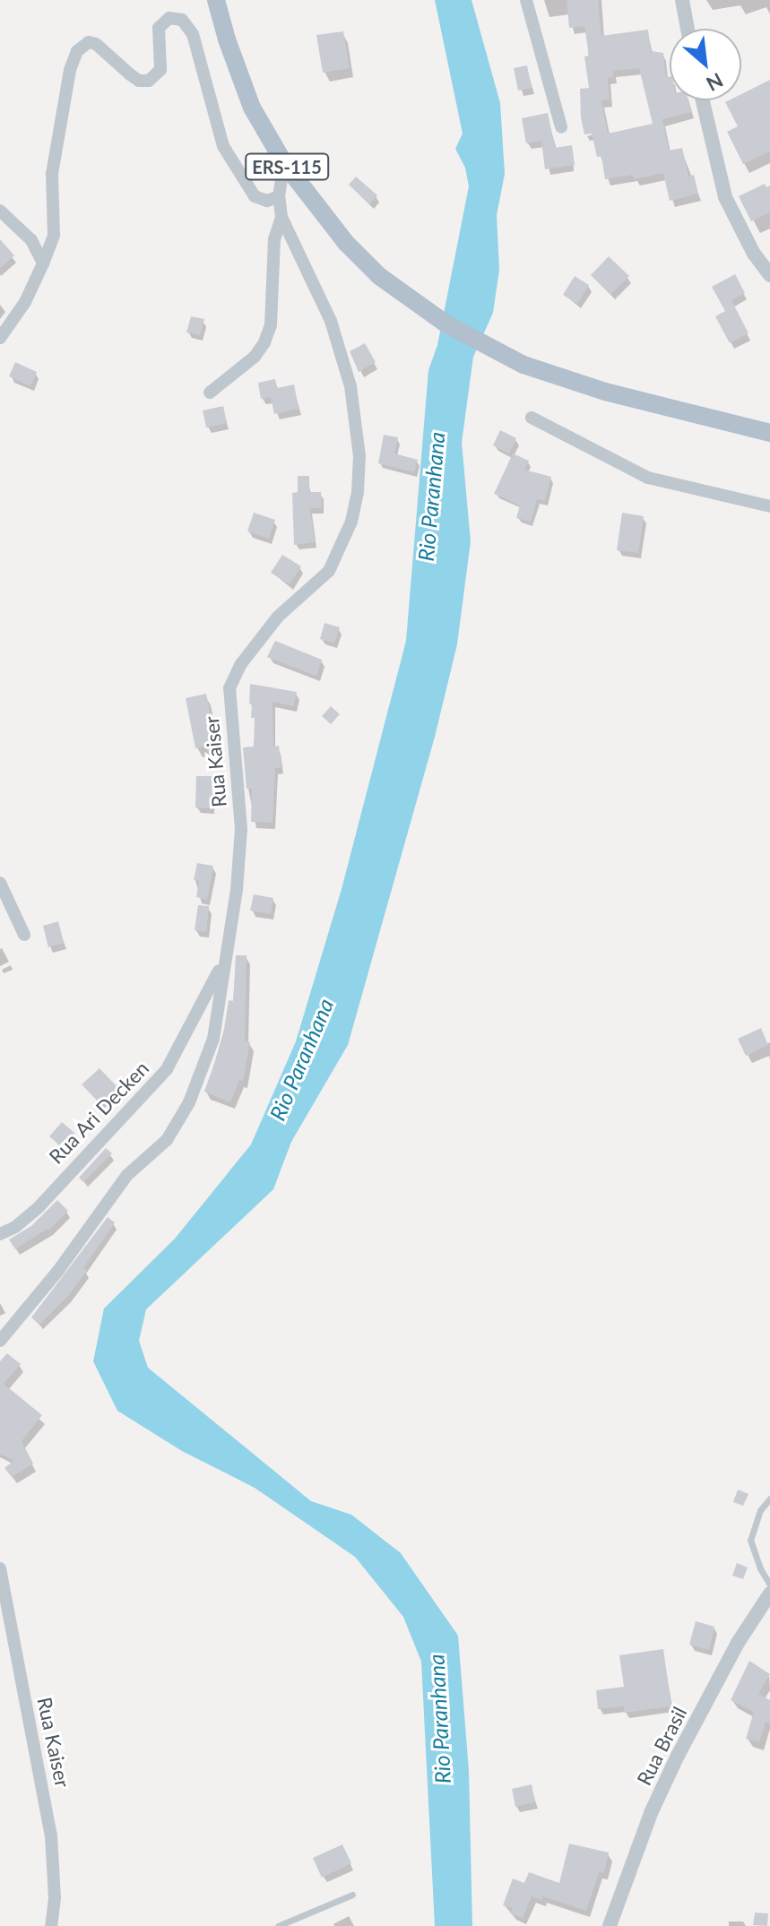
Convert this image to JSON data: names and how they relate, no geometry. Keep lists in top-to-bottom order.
{
  "streets": {
    "main road": ["ERS-115"],
    "street": ["Rua Kaiser", "Rua Ari Decken", "Rua Brasil"]
  },
  "crossings": [
    ["ERS-115", "Rua Kaiser"],
    ["Rua Kaiser", "Rua Ari Decken"]
  ],
  "water": ["Rio Paranhana"],
  "north": "bottom right"
}
